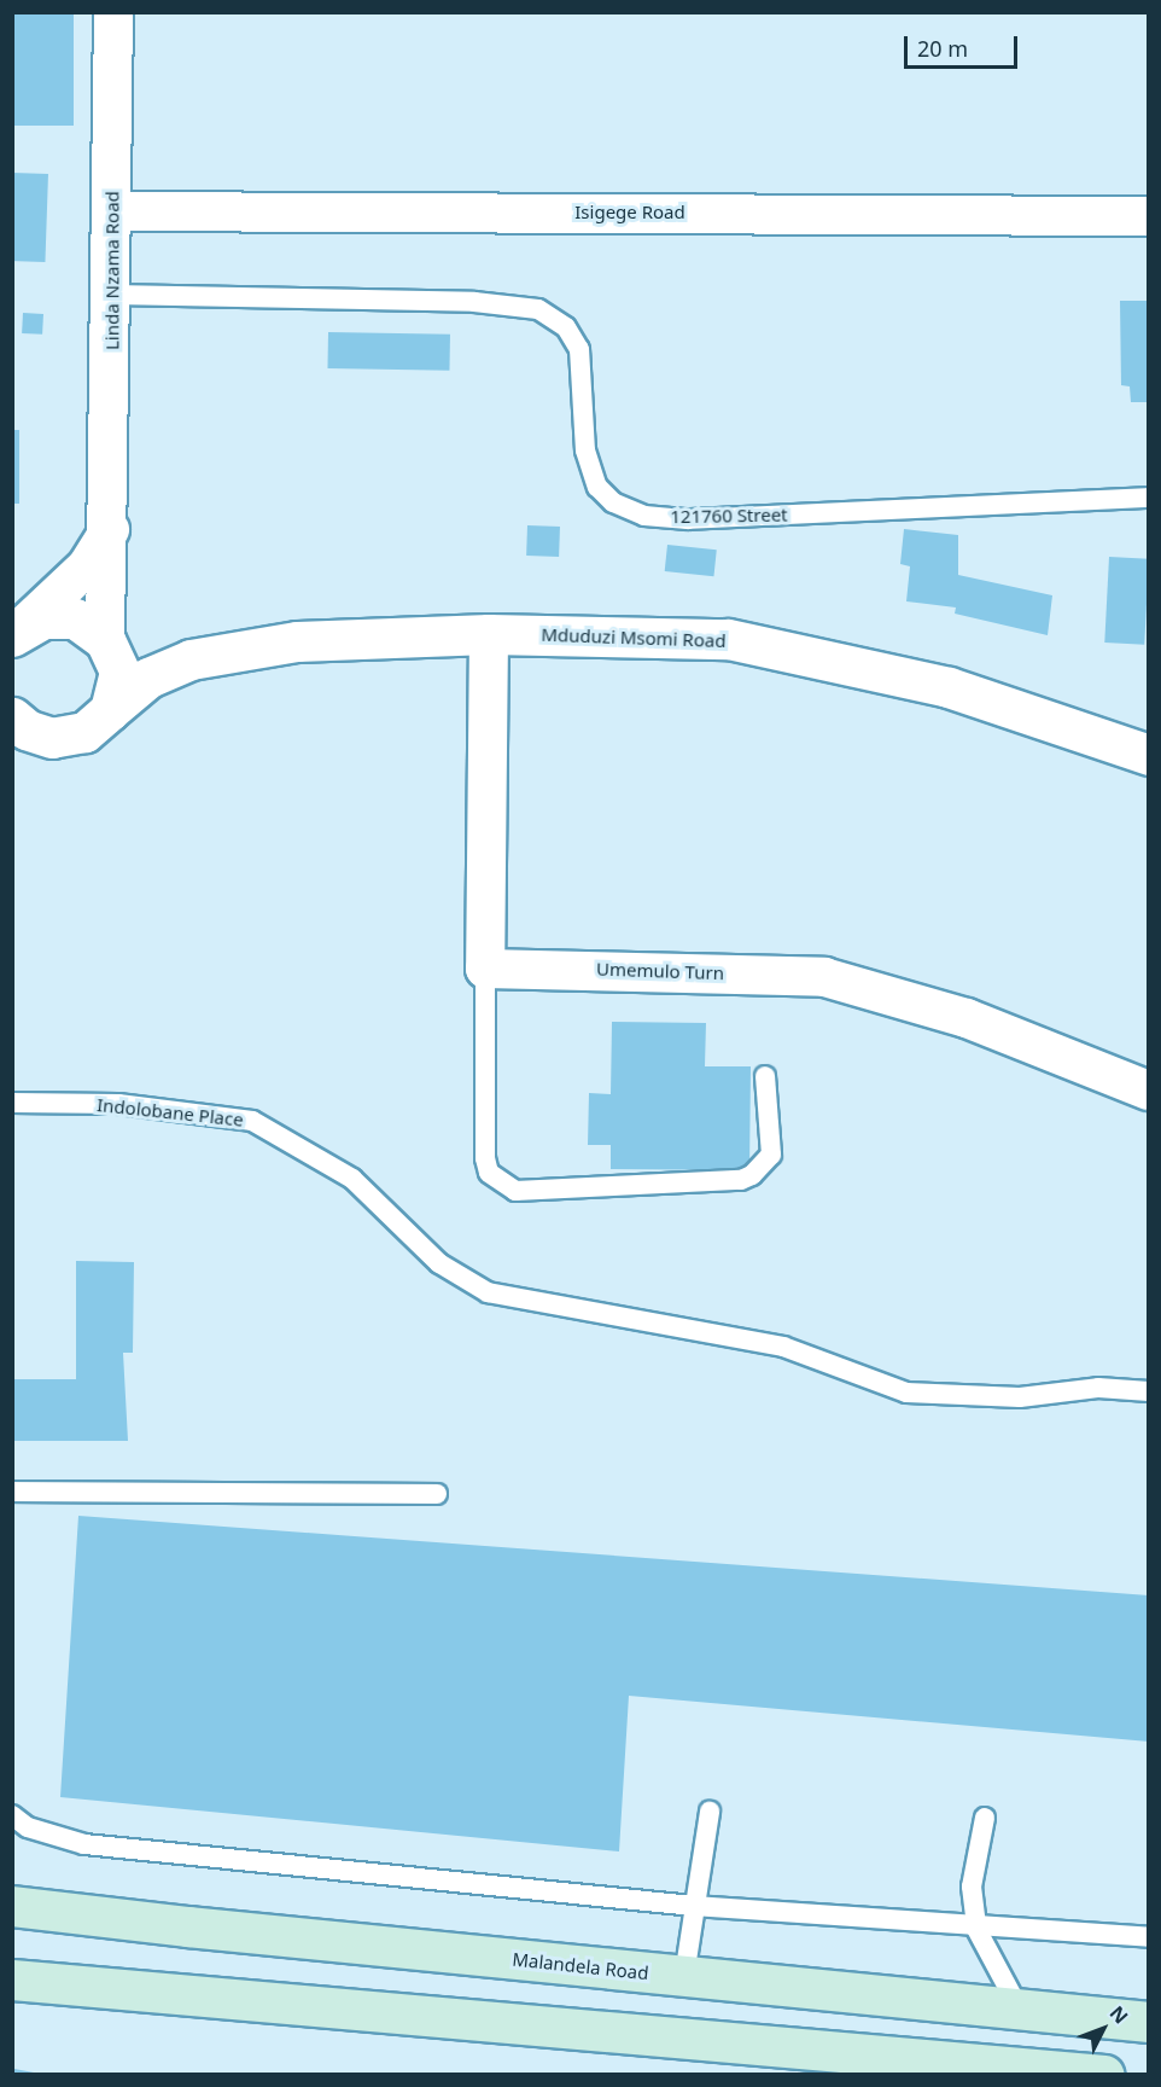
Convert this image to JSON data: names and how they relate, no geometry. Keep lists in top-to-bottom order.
{
  "streets": {
    "main road": ["Malandela Road"],
    "street": [
      "Isigege Road",
      "Linda Nzama Road",
      "Mduduzi Msomi Road",
      "Umemulo Turn"
    ],
    "lane": ["121760 Street", "Indolobane Place"]
  },
  "crossings": [
    ["Isigege Road", "Linda Nzama Road"],
    ["Linda Nzama Road", "121760 Street"],
    ["Linda Nzama Road", "Mduduzi Msomi Road"]
  ],
  "scale_bar": "20 m",
  "north": "top right"
}
